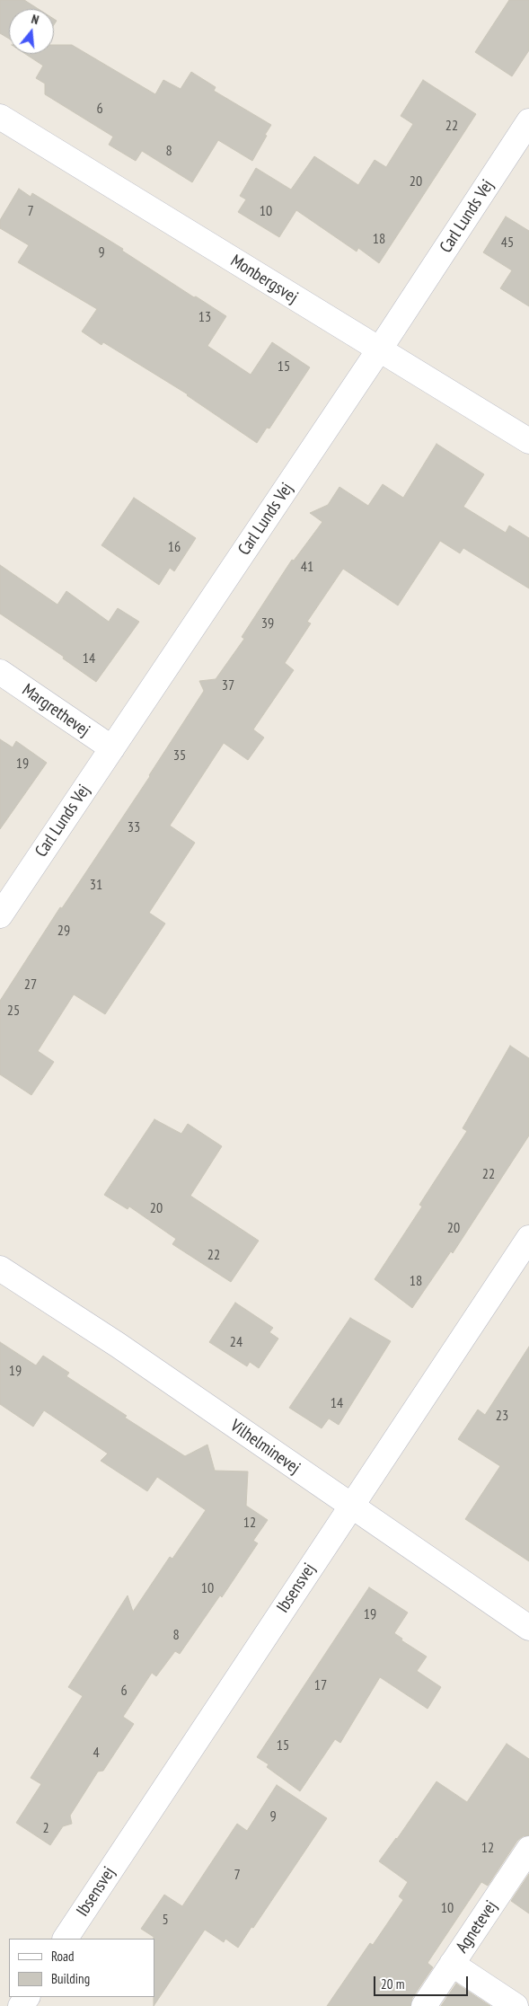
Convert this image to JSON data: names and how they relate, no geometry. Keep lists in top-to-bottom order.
{
  "streets": {
    "street": [
      "Carl Lunds Vej",
      "Monbergsvej",
      "Margrethevej",
      "Vilhelminevej",
      "Ibsensvej",
      "Agnetevej"
    ]
  },
  "crossings": [
    ["Carl Lunds Vej", "Monbergsvej"],
    ["Carl Lunds Vej", "Margrethevej"],
    ["Vilhelminevej", "Ibsensvej"]
  ],
  "house_numbers": [
    "6",
    "22",
    "8",
    "20",
    "7",
    "10",
    "18",
    "45",
    "9",
    "13",
    "15",
    "16",
    "41",
    "39",
    "14",
    "37",
    "35",
    "19",
    "33",
    "31",
    "29",
    "27",
    "25",
    "22",
    "20",
    "20",
    "22",
    "18",
    "24",
    "19",
    "14",
    "23",
    "12",
    "10",
    "19",
    "8",
    "17",
    "6",
    "15",
    "4",
    "9",
    "2",
    "12",
    "7",
    "10",
    "5"
  ],
  "legend": ["Road", "Building"],
  "scale_bar": "20 m",
  "north": "top"
}
